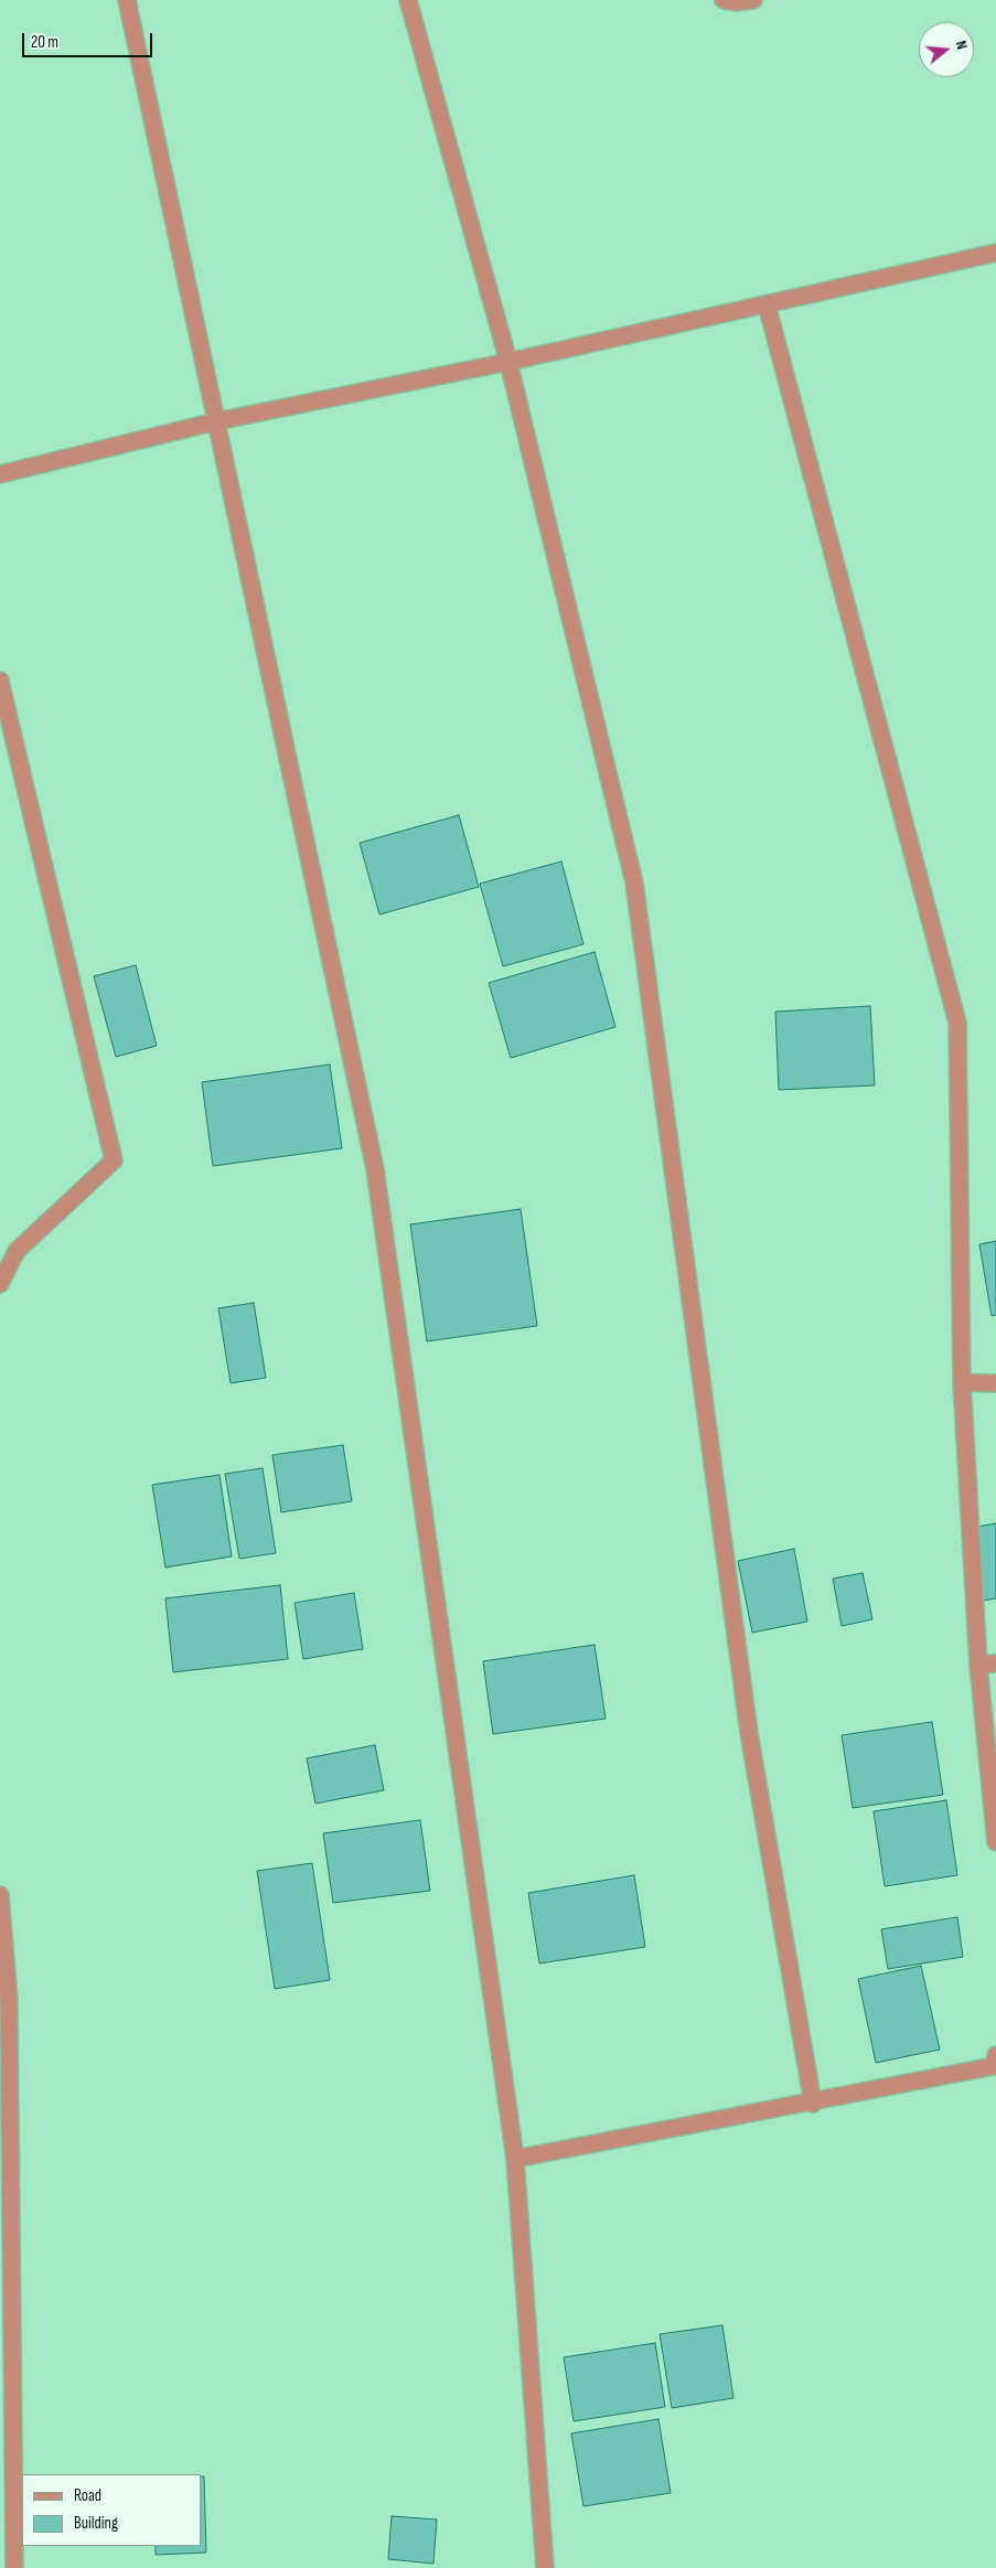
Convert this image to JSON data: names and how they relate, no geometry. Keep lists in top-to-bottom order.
{
  "legend": ["Road", "Building"],
  "scale_bar": "20 m",
  "north": "right"
}
